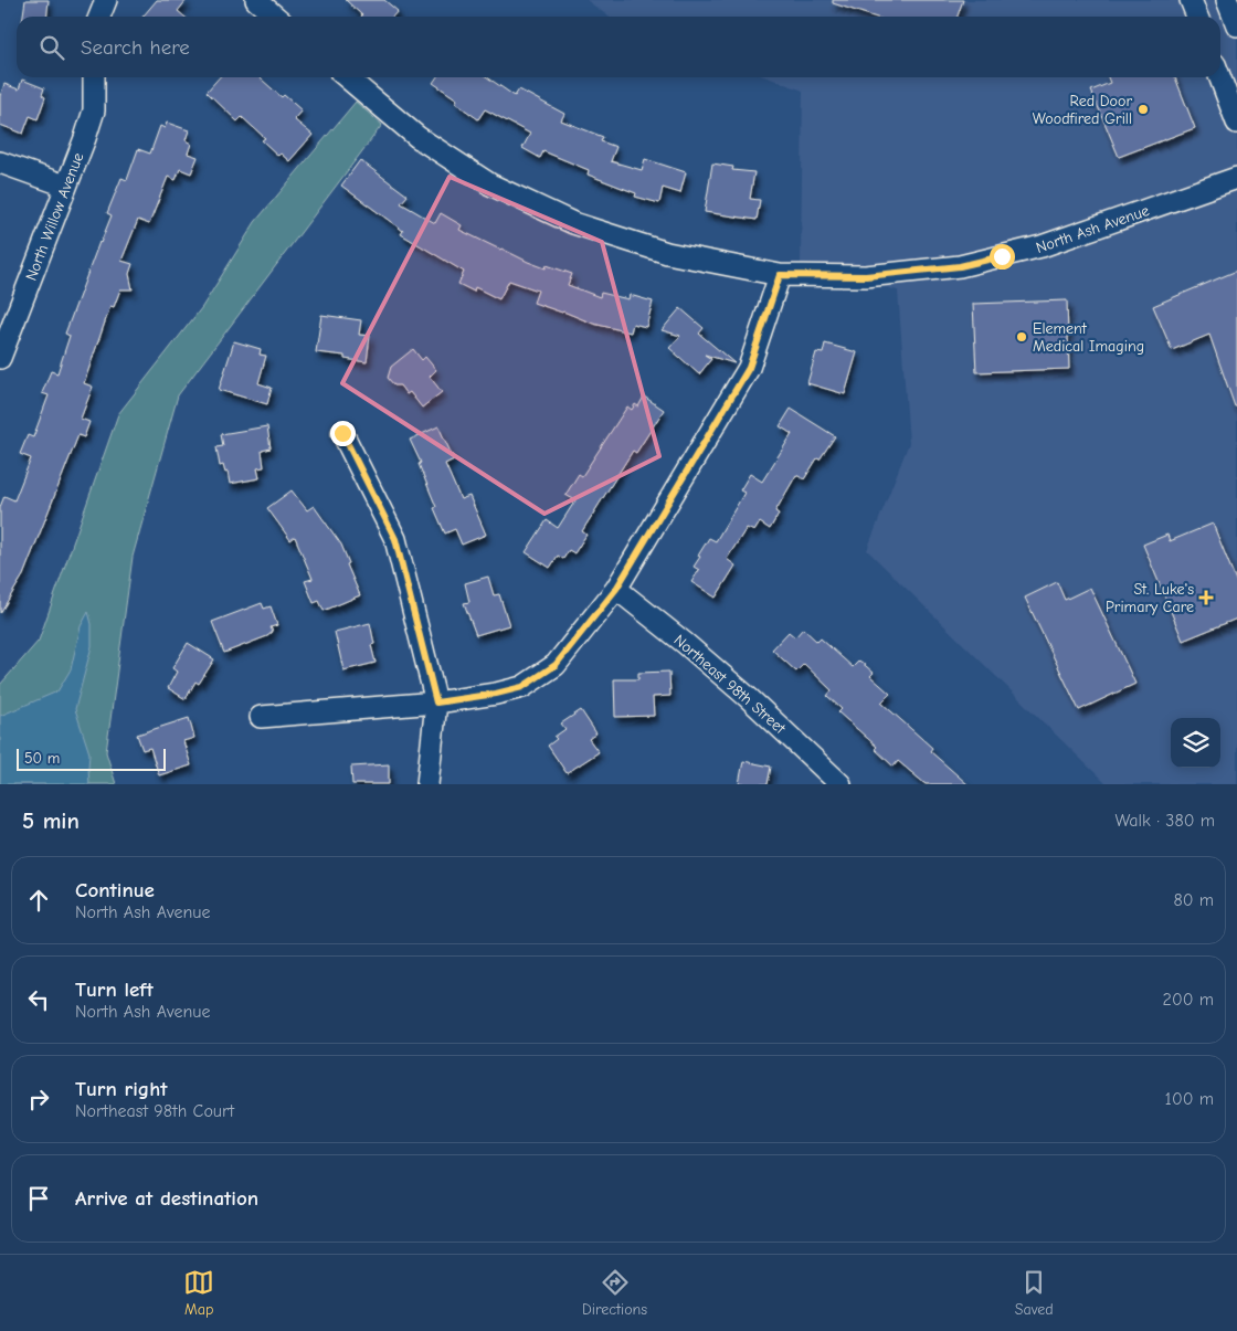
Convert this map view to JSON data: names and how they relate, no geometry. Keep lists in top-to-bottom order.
{
  "streets": {
    "street": ["North Willow Avenue", "North Ash Avenue", "Northeast 98th Street"]
  },
  "places": {
    "other": ["Red Door Woodfired Grill", "Element Medical Imaging"],
    "health": ["St. Luke's Primary Care"]
  },
  "scale_bar": "50 m",
  "page": {
    "search": "Search here",
    "scale": "50 m",
    "heading": ["5 min", "Walk · 380 m"],
    "list": [
      ["Continue", "North Ash Avenue", "80 m"],
      ["Turn left", "North Ash Avenue", "200 m"],
      ["Turn right", "Northeast 98th Court", "100 m"],
      "Arrive at destination"
    ],
    "nav": ["Map", "Directions", "Saved"]
  }
}
